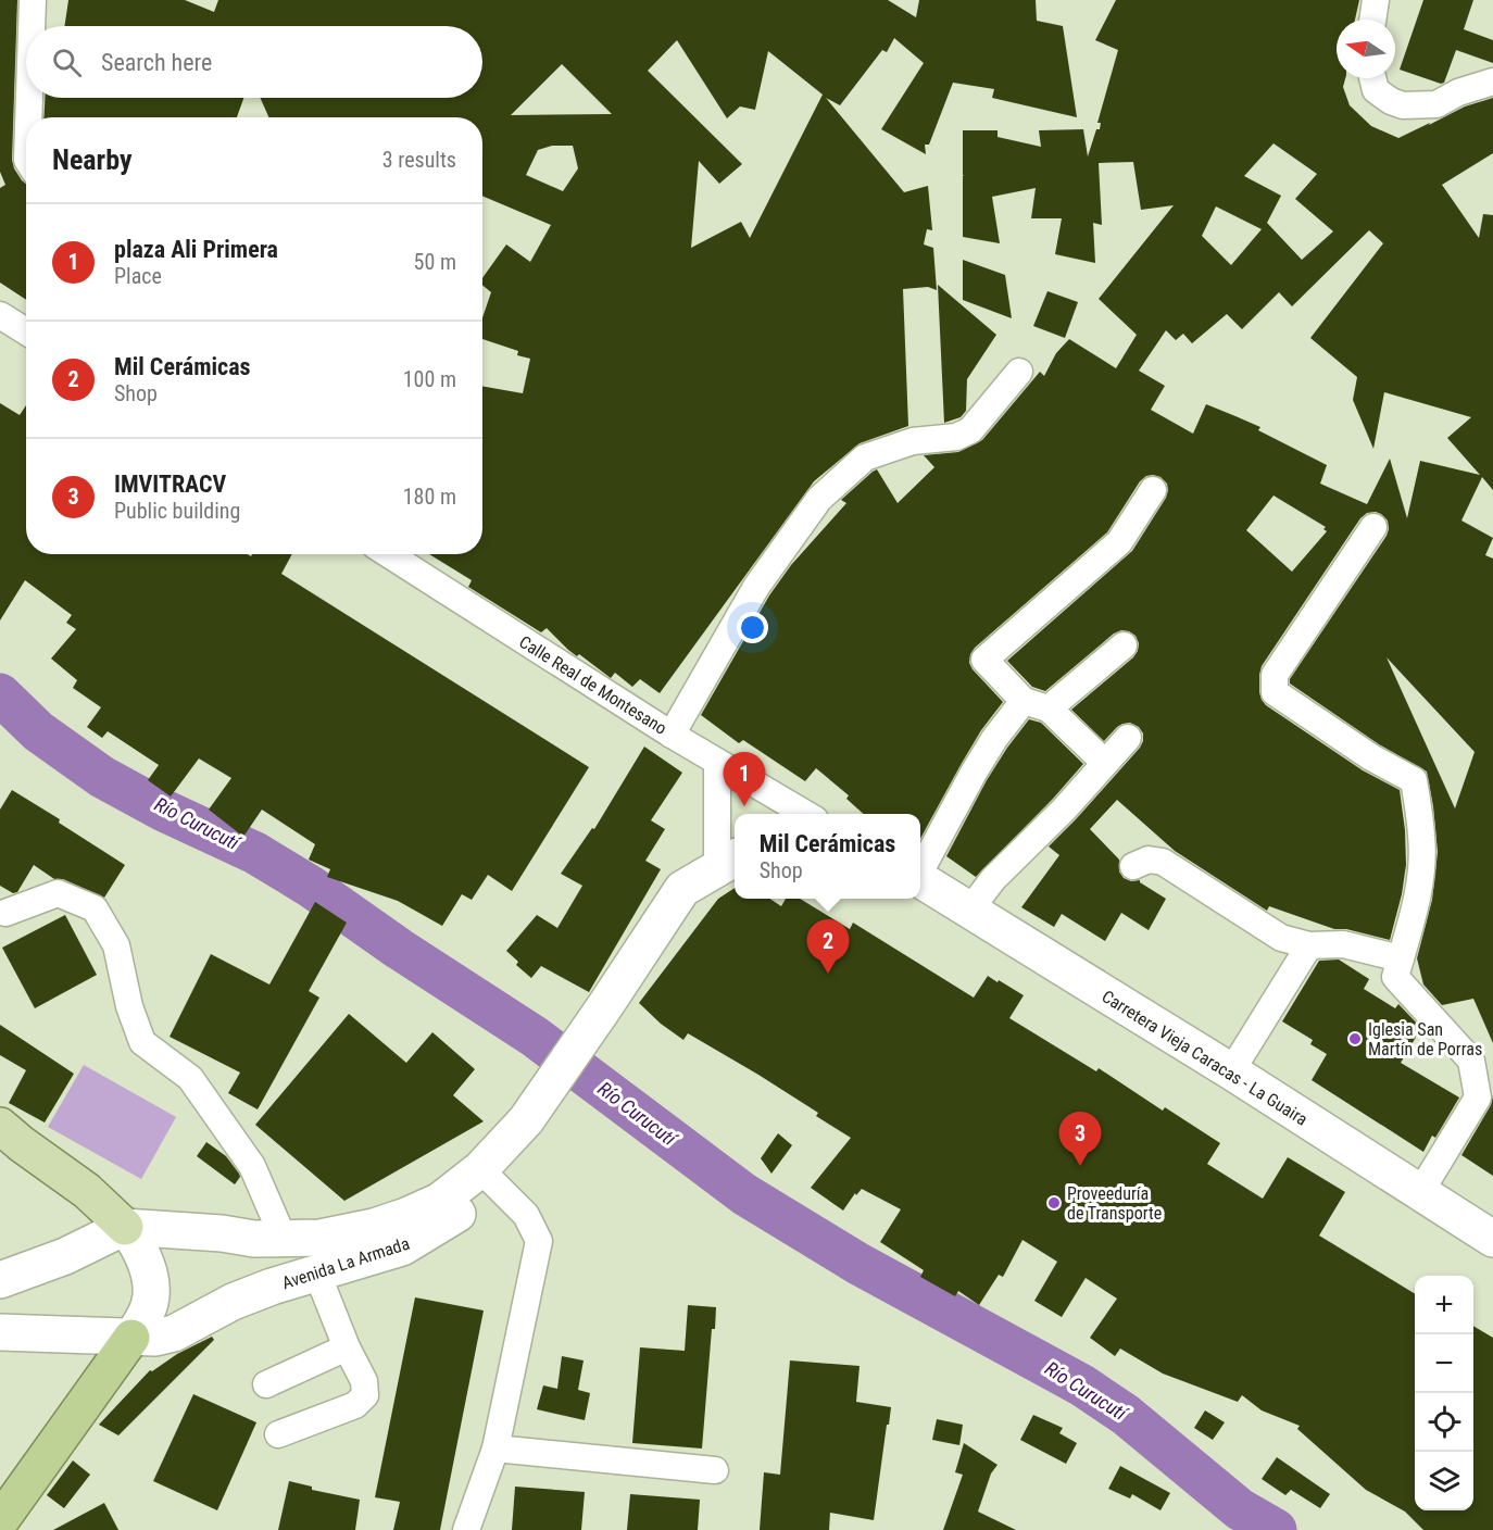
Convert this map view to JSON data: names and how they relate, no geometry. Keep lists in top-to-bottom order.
{
  "streets": {
    "main road": ["Carretera Vieja Caracas - La Guaira", "Avenida La Armada"],
    "street": ["Calle Real de Montesano"]
  },
  "water": ["Río Curucutí"],
  "places": ["Iglesia San Martín de Porras", "Proveeduría de Transporte"],
  "north": "left",
  "page": {
    "search": "Search here",
    "heading": ["Nearby", "3 results"],
    "list": [
      {
        "mark": "1",
        "name": "plaza Ali Primera",
        "note": "Place",
        "value": "50 m"
      },
      {
        "mark": "2",
        "name": "Mil Cerámicas",
        "note": "Shop",
        "value": "100 m"
      },
      {
        "mark": "3",
        "name": "IMVITRACV",
        "note": "Public building",
        "value": "180 m"
      }
    ],
    "pins": ["1", "2", "3"],
    "popup": ["Mil Cerámicas", "Shop"],
    "map_buttons": ["+", "−"]
  }
}
